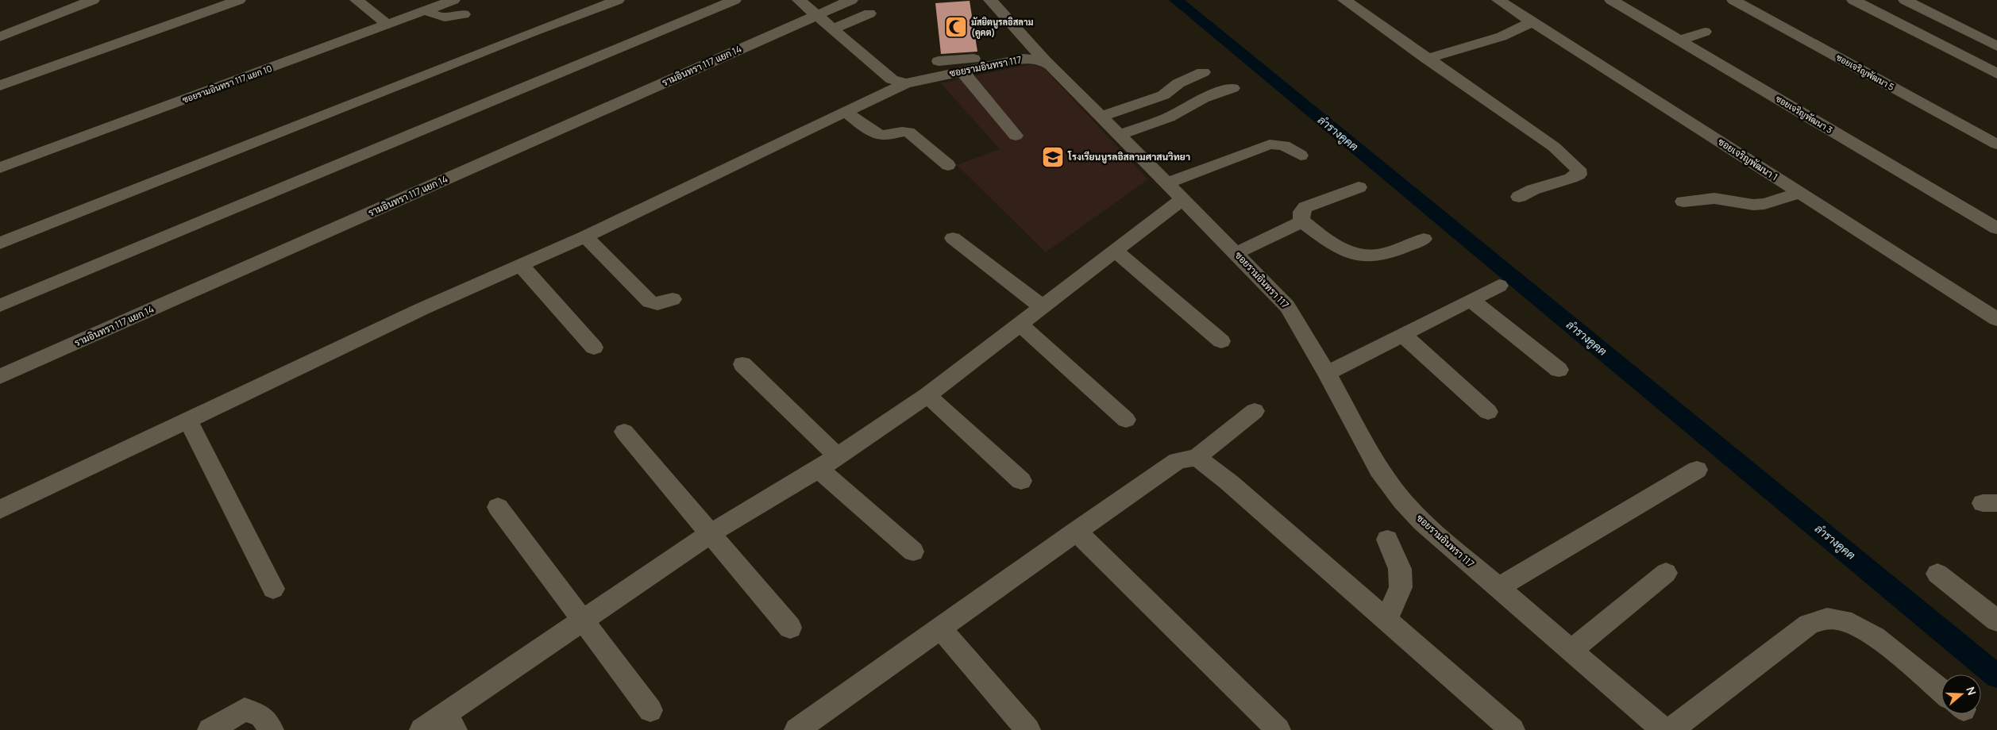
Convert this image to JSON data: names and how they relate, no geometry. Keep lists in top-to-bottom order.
{
  "streets": {
    "street": [
      "รามอินทรา 117 แยก 14",
      "ซอยรามอินทรา 117",
      "ซอยเจริญพัฒนา 5",
      "ซอยรามอินทรา 117 แยก 10",
      "ซอยเจริญพัฒนา 3",
      "ซอยเจริญพัฒนา 1"
    ]
  },
  "water": ["ลำรางคูคต"],
  "places": {
    "mosque": ["มัสยิตนูรลอิสลาม (คูคต)"],
    "school or university": ["โรงเรียนนูรลอิสลามศาสนวิทยา"]
  },
  "north": "right"
}
